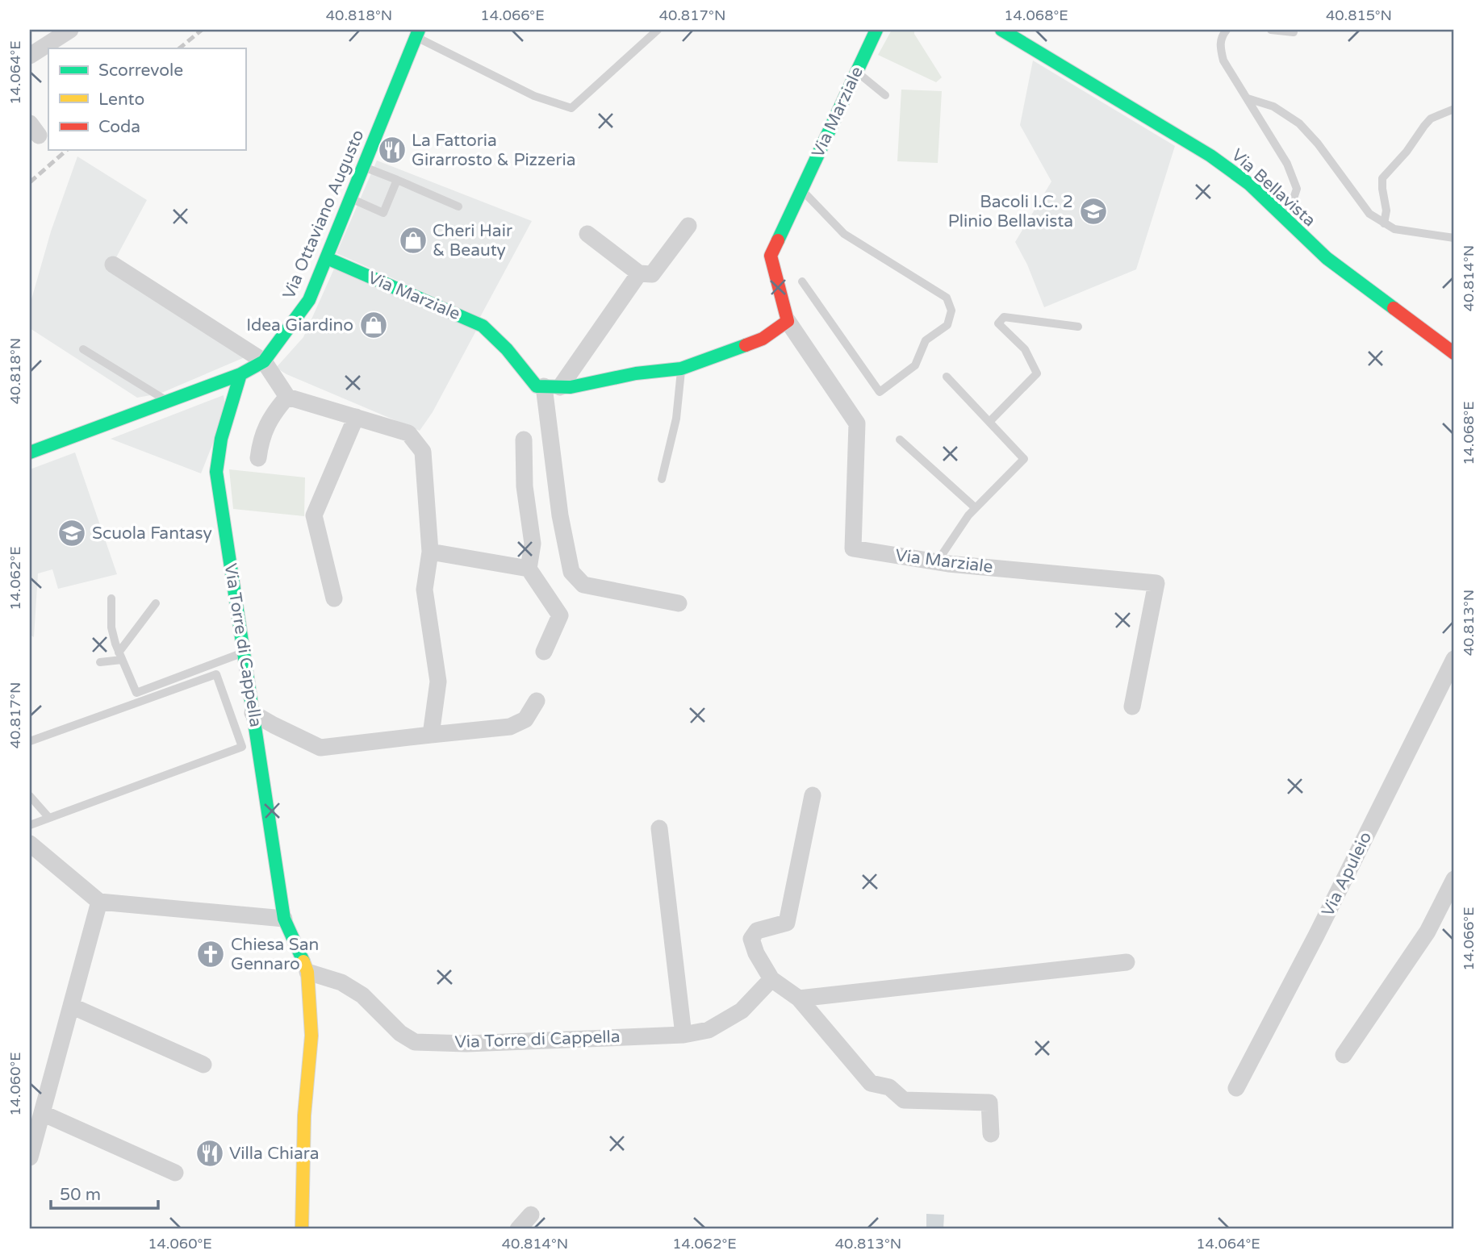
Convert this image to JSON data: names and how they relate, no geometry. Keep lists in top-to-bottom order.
{
  "streets": {
    "street": [
      "Via Marziale",
      "Via Bellavista",
      "Via Ottaviano Augusto",
      "Via Torre di Cappella",
      "Via Apuleio"
    ]
  },
  "crossings": [
    ["Via Marziale", "Via Ottaviano Augusto"],
    ["Via Ottaviano Augusto", "Via Torre di Cappella"]
  ],
  "places": {
    "restaurant": ["La Fattoria Girarrosto & Pizzeria", "Villa Chiara"],
    "school or university": ["Bacoli I.C. 2 Plinio Bellavista", "Scuola Fantasy"],
    "shop": ["Cheri Hair & Beauty", "Idea Giardino"],
    "church": ["Chiesa San Gennaro"]
  },
  "legend": ["Scorrevole", "Lento", "Coda"],
  "scale_bar": "50 m",
  "coordinates": [
    "40.818°N",
    "14.066°E",
    "40.817°N",
    "14.068°E",
    "40.815°N",
    "14.064°E",
    "40.814°N",
    "14.062°E",
    "40.813°N",
    "14.060°E"
  ]
}
